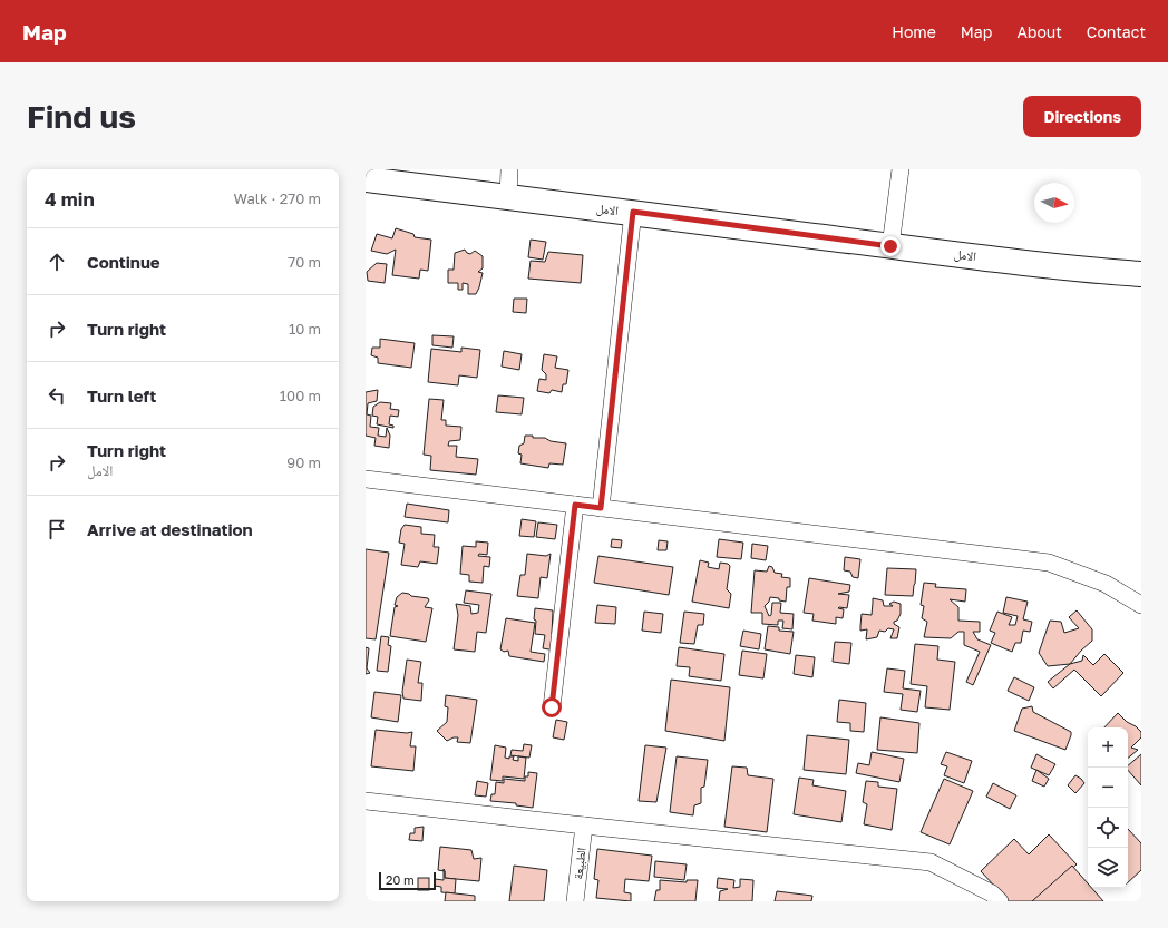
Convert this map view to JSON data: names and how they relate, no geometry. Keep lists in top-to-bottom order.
{
  "streets": {
    "street": ["الامل", "الطبيعة"]
  },
  "scale_bar": "20 m",
  "north": "right",
  "page": {
    "header": "Map",
    "nav": [
      "Home",
      "Map",
      "About",
      "Contact"
    ],
    "buttons": "Directions",
    "title": "Find us",
    "heading": ["4 min", "Walk · 270 m"],
    "list": [
      ["Continue", "70 m"],
      ["Turn right", "10 m"],
      ["Turn left", "100 m"],
      ["Turn right", "الامل", "90 m"],
      "Arrive at destination"
    ],
    "map_buttons": ["+", "−"],
    "scale": "20 m"
  }
}
